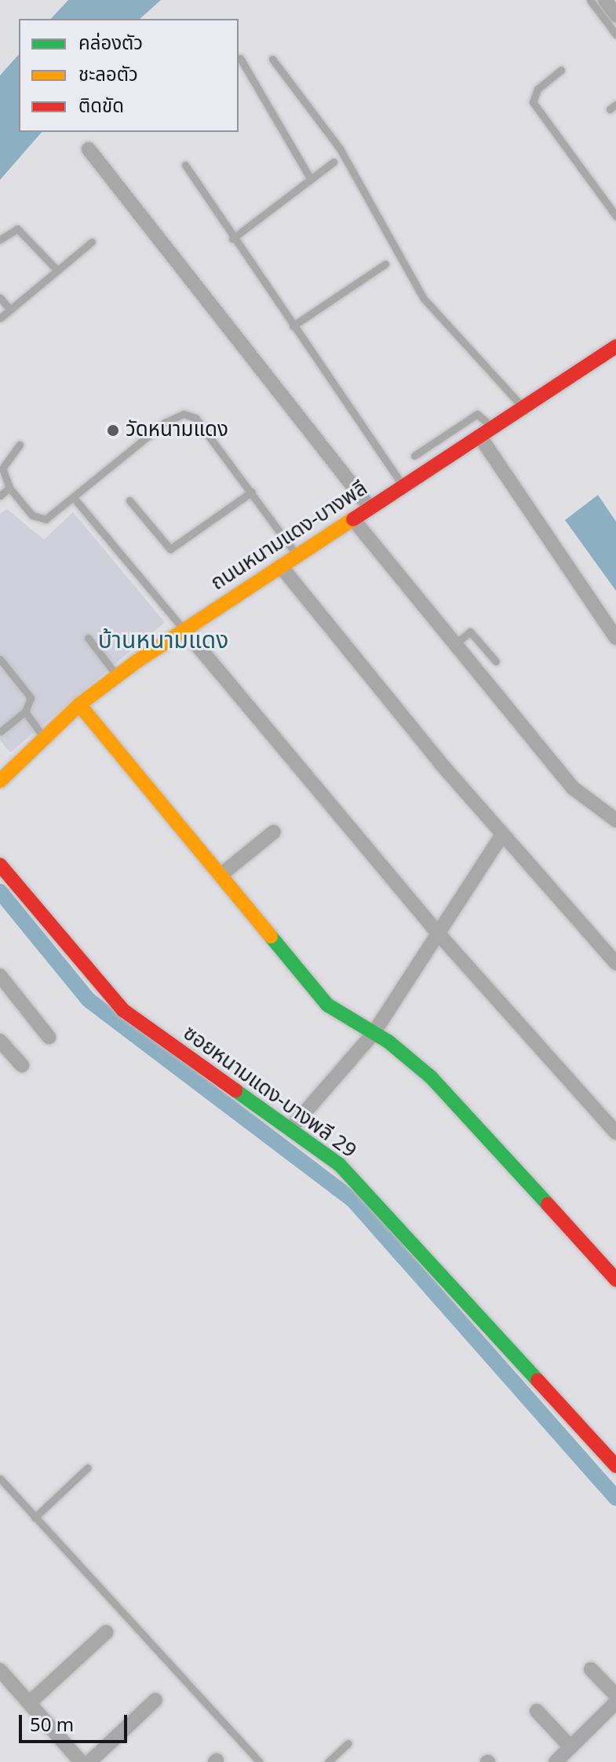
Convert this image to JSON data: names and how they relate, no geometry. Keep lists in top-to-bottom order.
{
  "streets": {
    "street": ["ถนนหนามแดง-บางพลี", "ซอยหนามแดง-บางพลี 29"]
  },
  "districts": ["บ้านหนามแดง"],
  "places": ["วัดหนามแดง"],
  "legend": ["คล่องตัว", "ชะลอตัว", "ติดขัด"],
  "scale_bar": "50 m"
}
